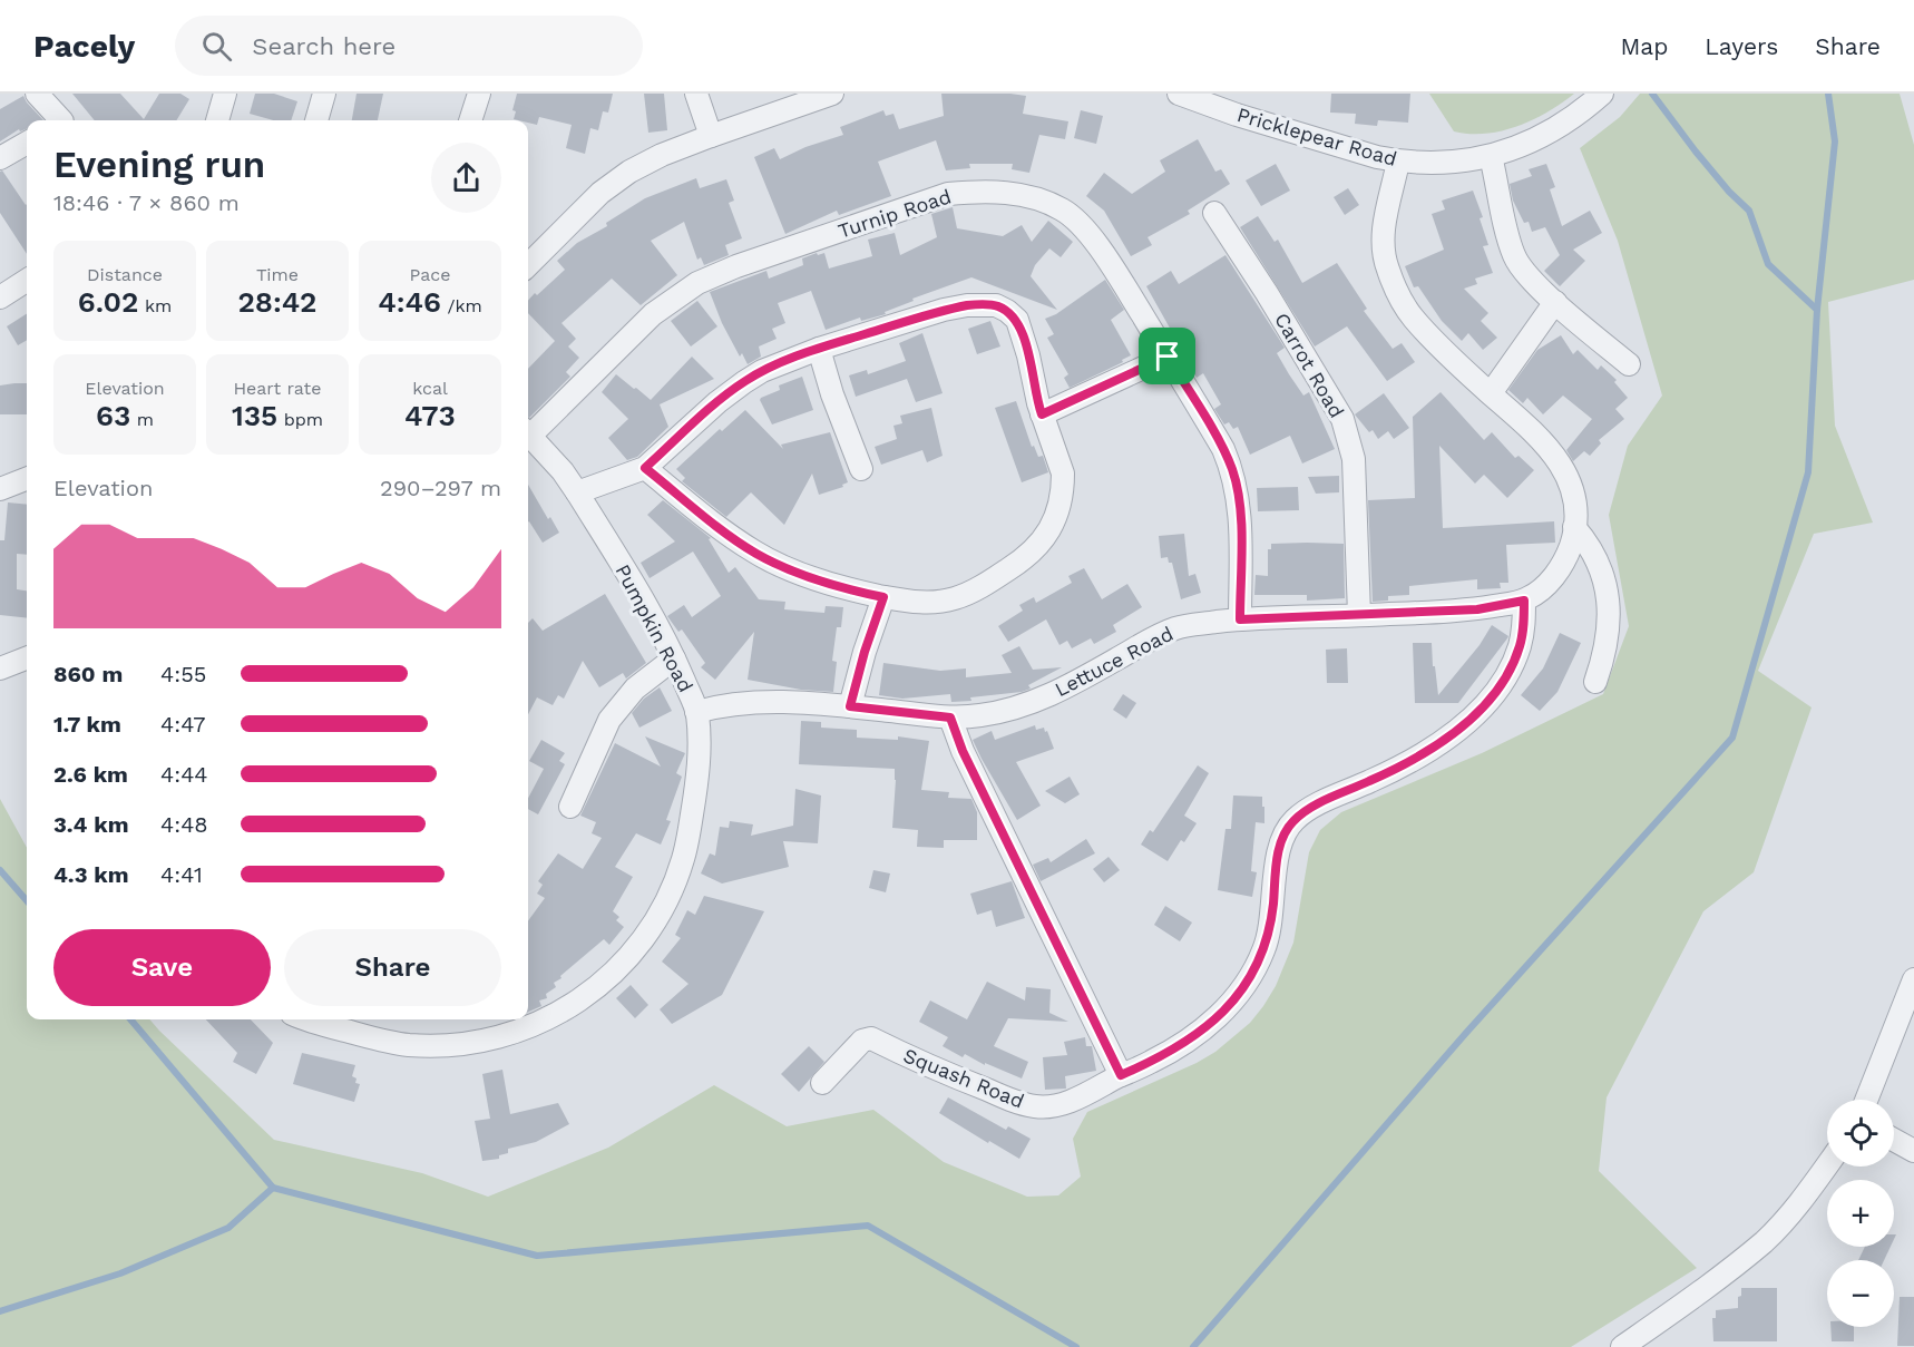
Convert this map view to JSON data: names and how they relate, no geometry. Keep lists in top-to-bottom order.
{
  "streets": {
    "street": [
      "Pricklepear Road",
      "Turnip Road",
      "Carrot Road",
      "Pumpkin Road",
      "Lettuce Road",
      "Squash Road"
    ]
  },
  "crossings": [
    ["Pricklepear Road", "Lettuce Road"],
    ["Turnip Road", "Lettuce Road"],
    ["Carrot Road", "Lettuce Road"],
    ["Pumpkin Road", "Lettuce Road"]
  ],
  "page": {
    "header": "Pacely",
    "search": "Search here",
    "nav": ["Map", "Layers", "Share"],
    "heading": ["Evening run", "18:46 · 7 × 860 m"],
    "stats": [
      ["Distance", "6.02 km"],
      ["Time", "28:42"],
      ["Pace", "4:46 /km"],
      ["Elevation", "63 m"],
      ["Heart rate", "135 bpm"],
      ["kcal", "473"]
    ],
    "chart": ["Elevation", "290–297 m"],
    "list": [
      {
        "name": "860 m",
        "note": "4:55"
      },
      {
        "name": "1.7 km",
        "note": "4:47"
      },
      {
        "name": "2.6 km",
        "note": "4:44"
      },
      {
        "name": "3.4 km",
        "note": "4:48"
      },
      {
        "name": "4.3 km",
        "note": "4:41"
      }
    ],
    "buttons": ["Save", "Share"],
    "map_buttons": ["+", "−"]
  }
}
